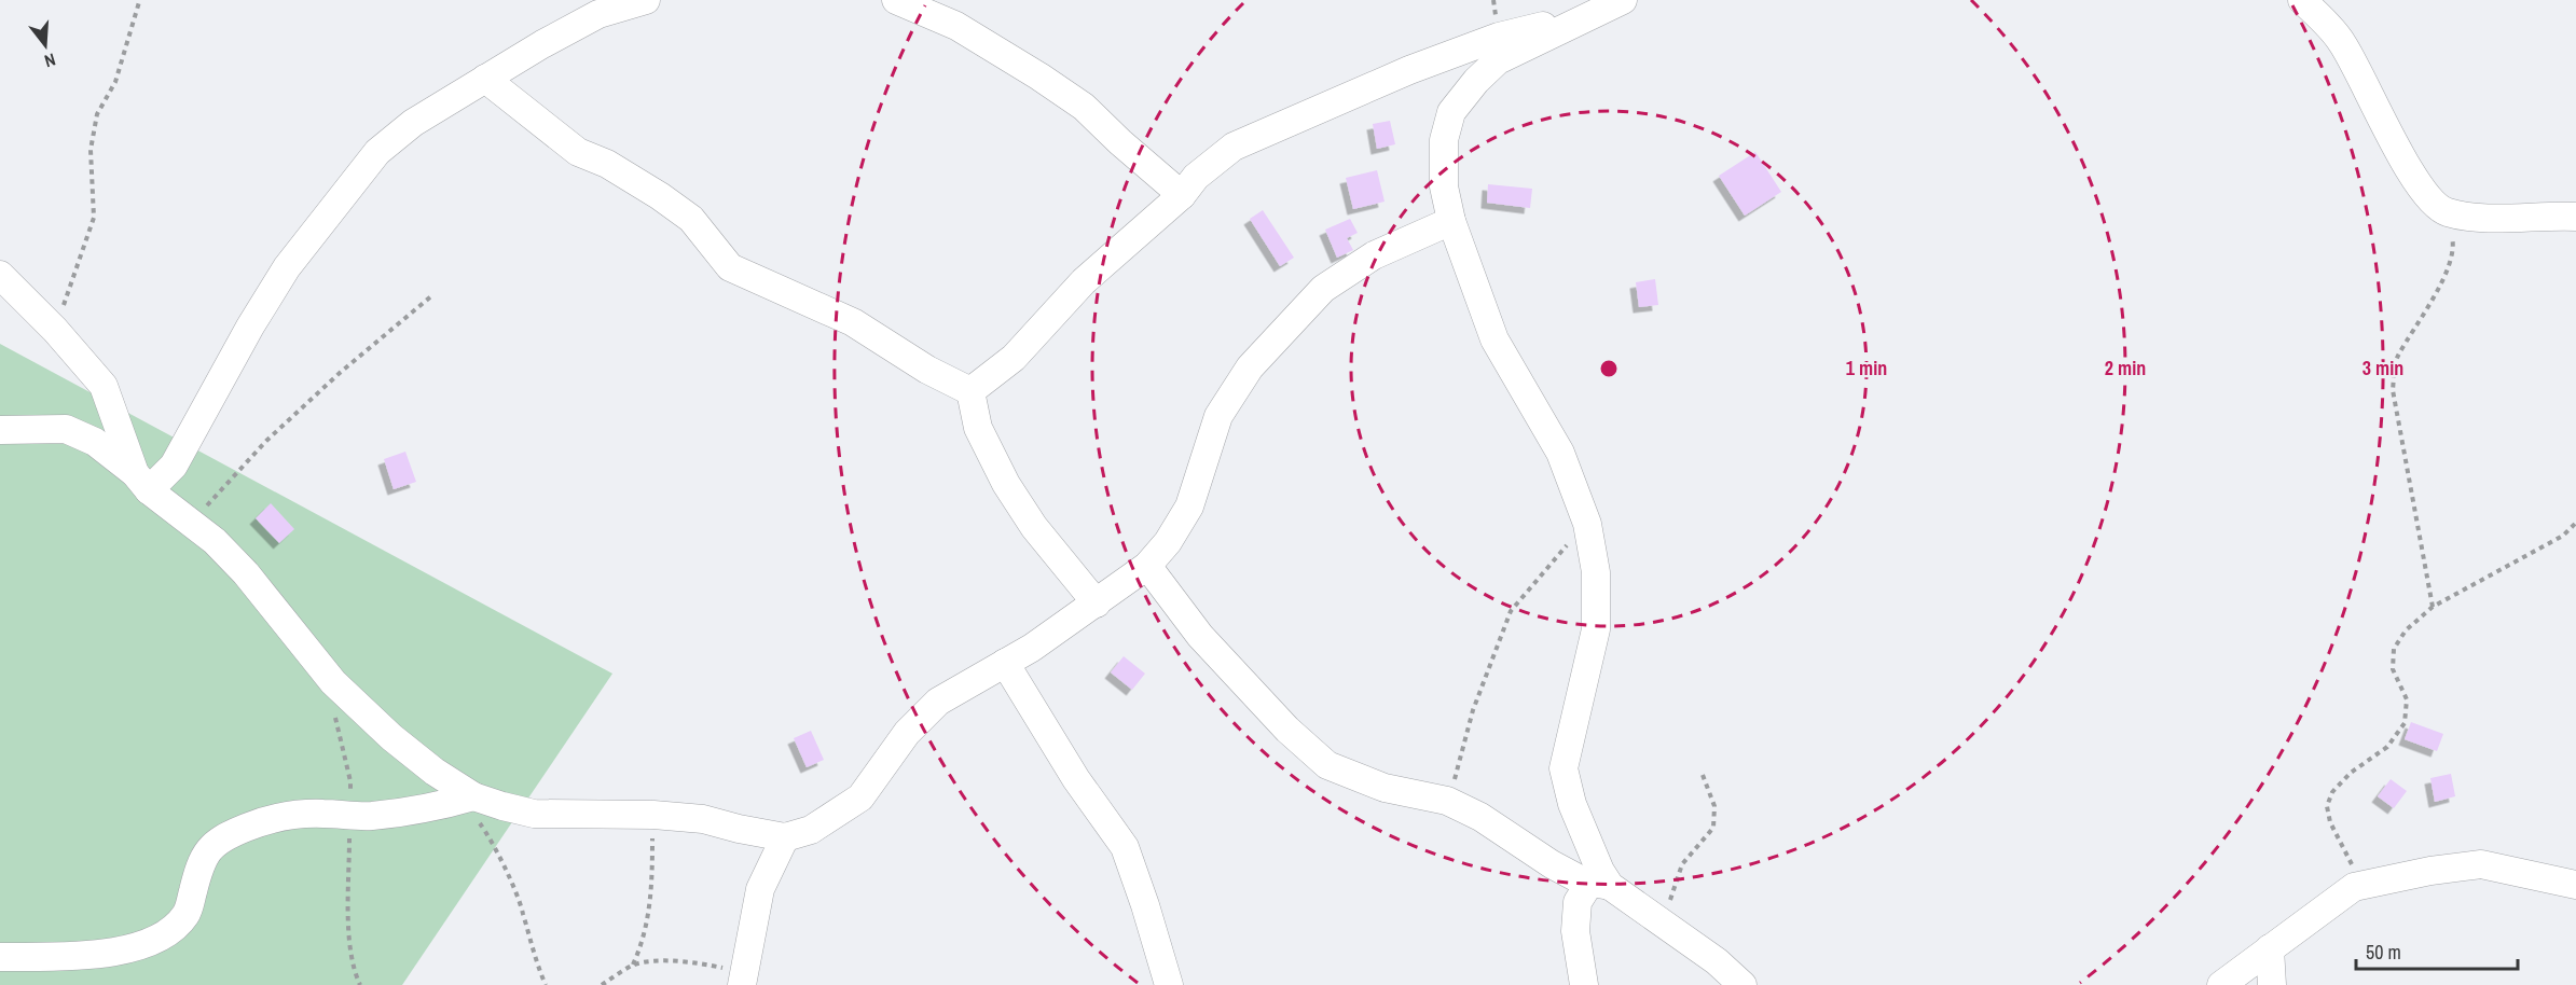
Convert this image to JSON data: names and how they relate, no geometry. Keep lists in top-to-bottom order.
{
  "scale_bar": "50 m",
  "north": "bottom",
  "rings": ["1 min", "2 min", "3 min"]
}
